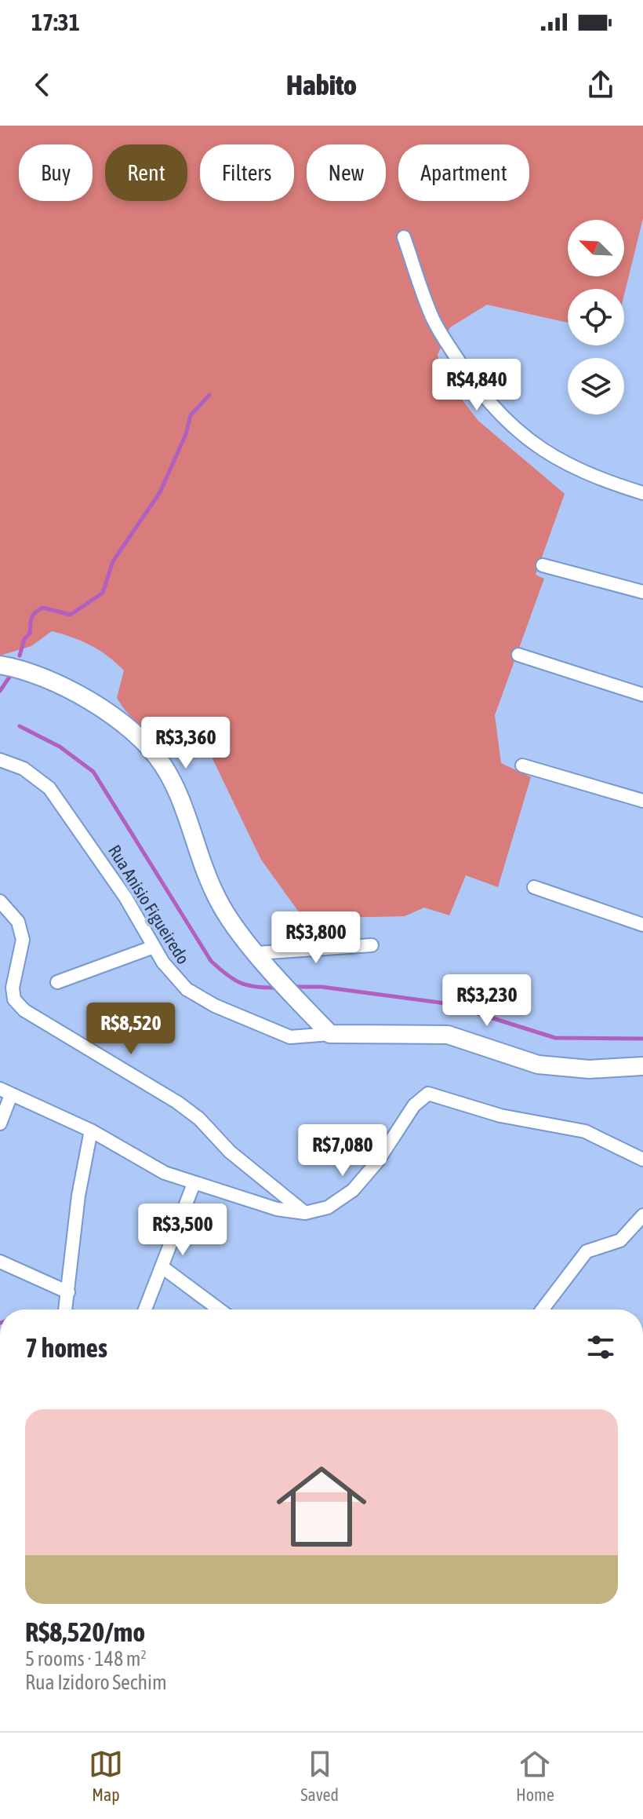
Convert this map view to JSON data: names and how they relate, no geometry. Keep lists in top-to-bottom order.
{
  "streets": {
    "street": ["Rua Anisio Figueiredo"]
  },
  "north": "top left",
  "page": {
    "status": "17:31",
    "header": "Habito",
    "chip": [
      "Buy",
      "Rent",
      "Filters",
      "New",
      "Apartment"
    ],
    "price": [
      "R$4,840",
      "R$3,360",
      "R$3,800",
      "R$3,230",
      "R$8,520",
      "R$7,080",
      "R$3,500"
    ],
    "heading": "7 homes",
    "list": [
      {
        "name": "R$8,520/mo",
        "note": "5 rooms · 148 m² · Rua Izidoro Sechim"
      }
    ],
    "tabs": ["Map", "Saved", "Home"]
  }
}
